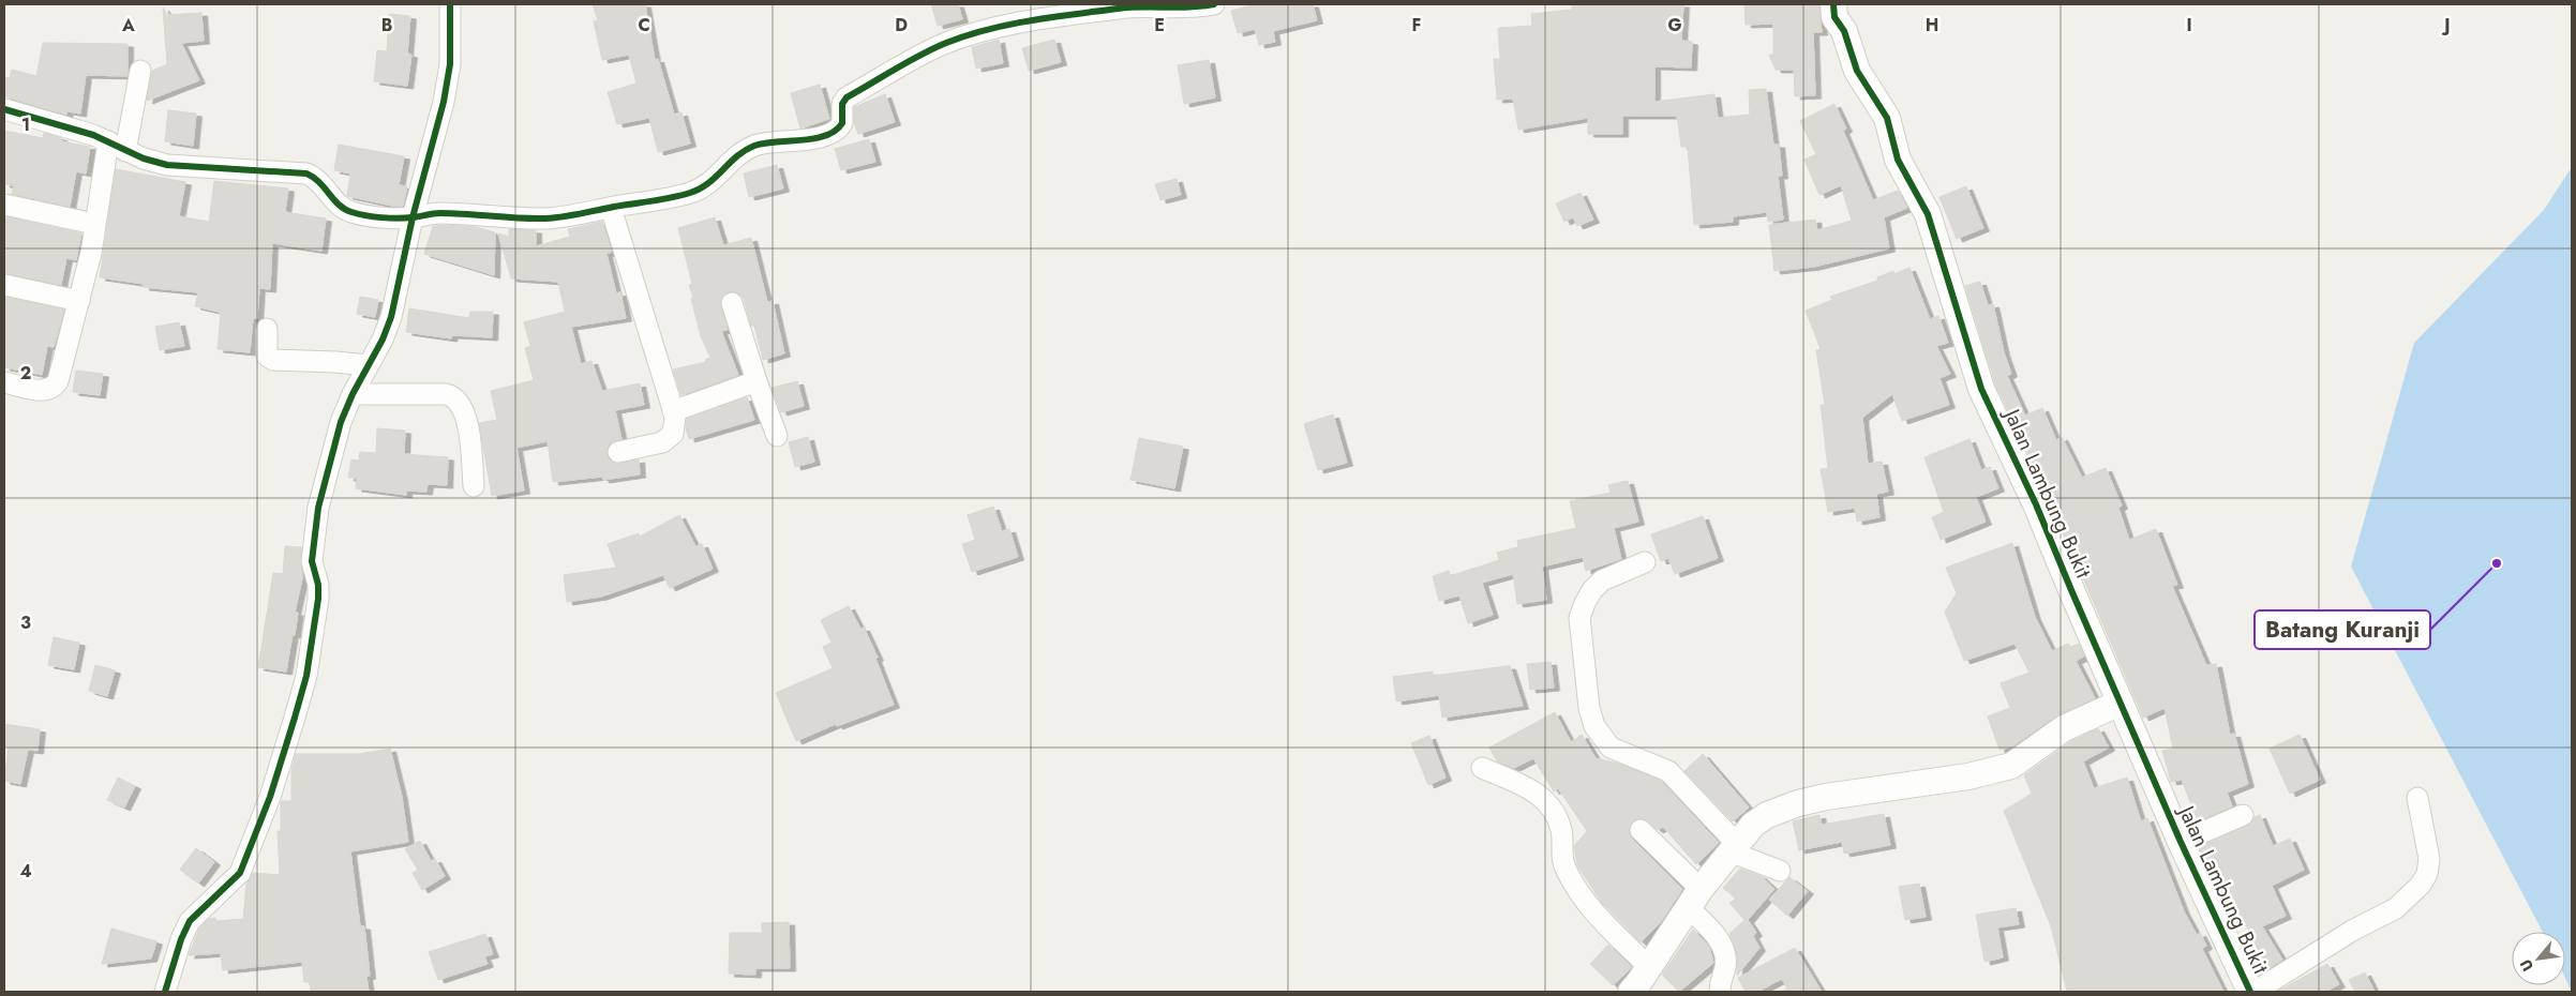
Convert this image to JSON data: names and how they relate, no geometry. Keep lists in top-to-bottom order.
{
  "streets": {
    "street": ["Jalan Lambung Bukit"]
  },
  "places": ["Batang Kuranji"],
  "north": "bottom left",
  "grid": {
    "columns": [
      "A",
      "B",
      "C",
      "D",
      "E",
      "F",
      "G",
      "H",
      "I",
      "J"
    ],
    "rows": [
      "1",
      "2",
      "3",
      "4"
    ]
  }
}
